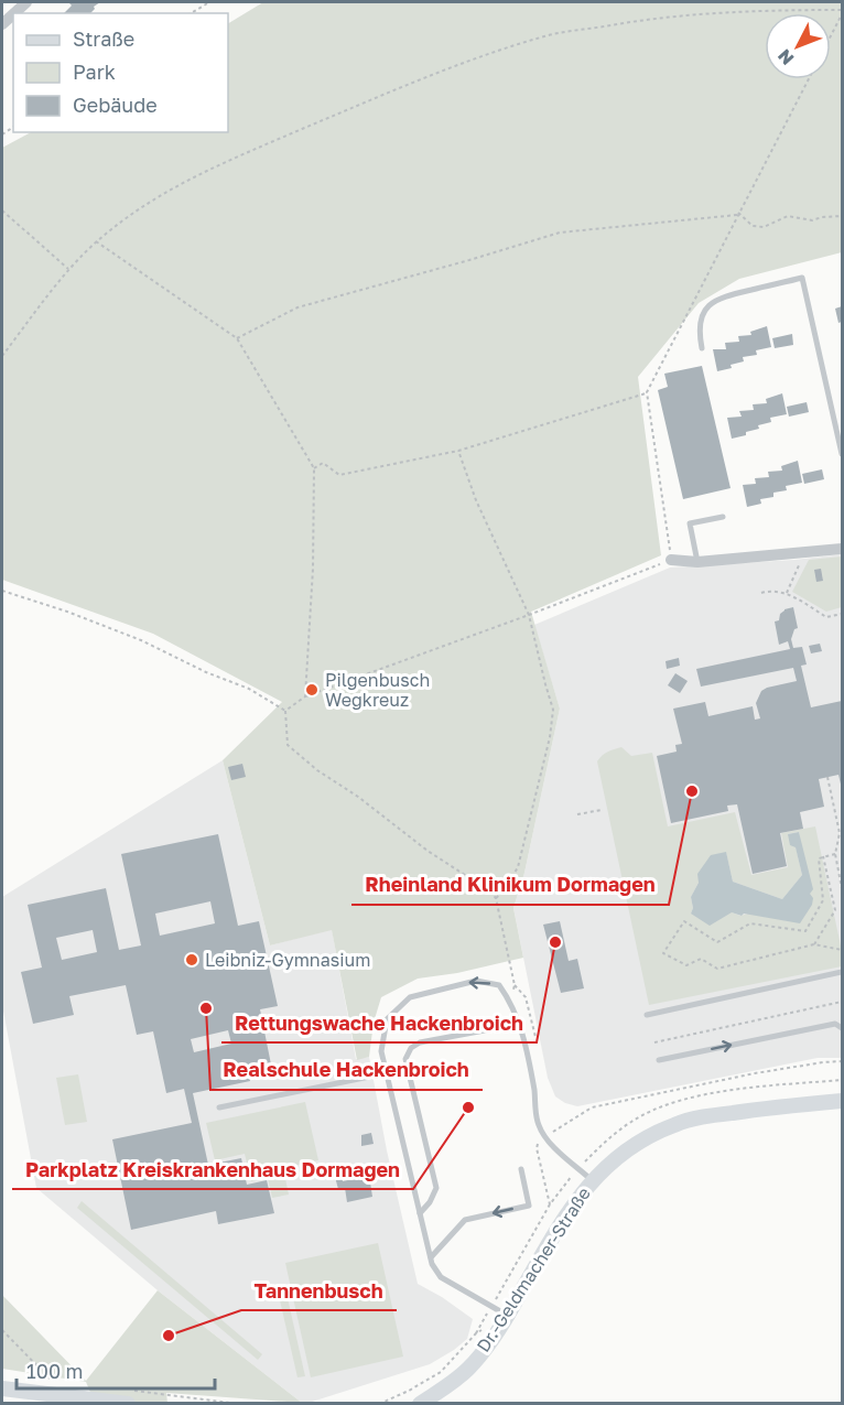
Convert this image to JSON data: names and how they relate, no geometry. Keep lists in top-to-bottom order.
{
  "streets": {
    "street": ["Dr.-Geldmacher-Straße"]
  },
  "places": [
    "Pilgenbusch Wegkreuz",
    "Rheinland Klinikum Dormagen",
    "Rettungswache Hackenbroich",
    "Leibniz-Gymnasium",
    "Realschule Hackenbroich",
    "Parkplatz Kreiskrankenhaus Dormagen",
    "Tannenbusch"
  ],
  "legend": ["Straße", "Park", "Gebäude"],
  "scale_bar": "100 m",
  "north": "bottom left"
}
